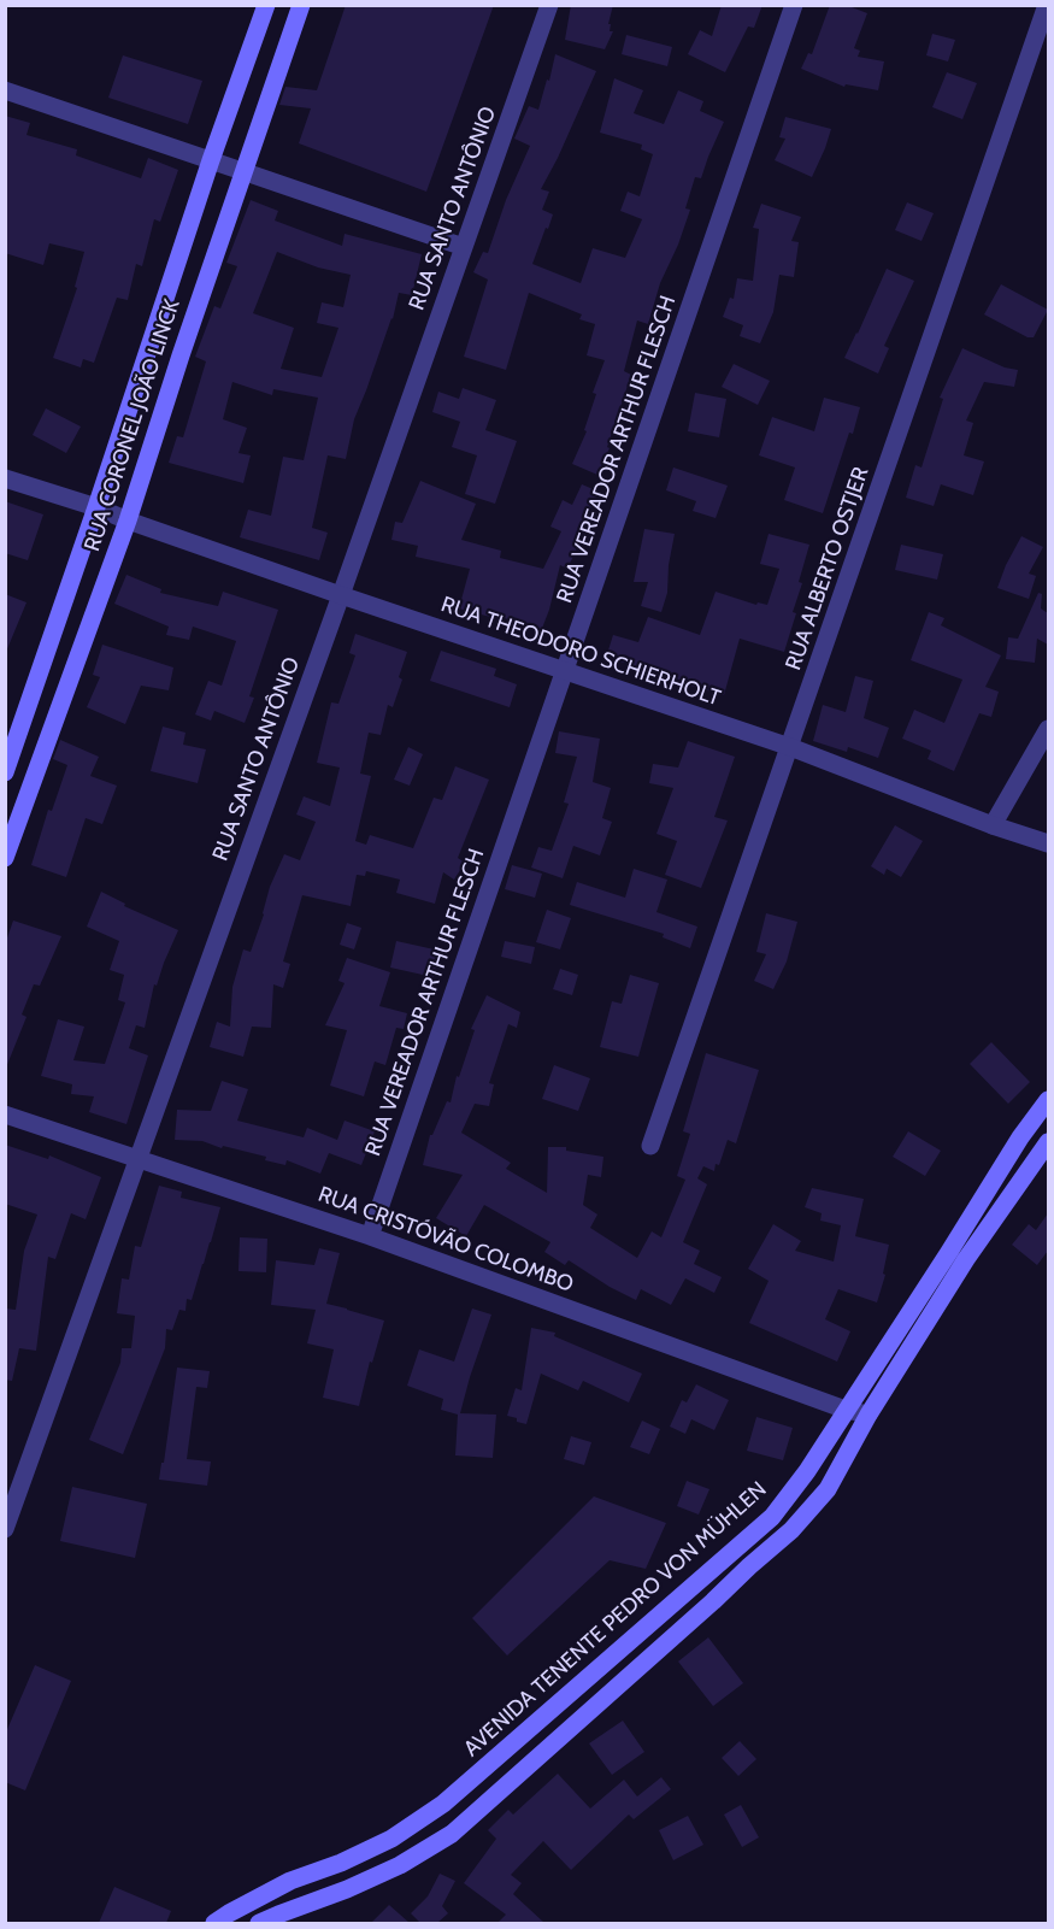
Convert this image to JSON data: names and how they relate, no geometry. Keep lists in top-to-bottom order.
{
  "streets": {
    "main road": ["RUA CORONEL JOÃO LINCK", "AVENIDA TENENTE PEDRO VON MÜHLEN"],
    "street": [
      "RUA SANTO ANTÔNIO",
      "RUA VEREADOR ARTHUR FLESCH",
      "RUA ALBERTO OSTJER",
      "RUA THEODORO SCHIERHOLT",
      "RUA CRISTÓVÃO COLOMBO"
    ]
  },
  "crossings": [
    ["RUA SANTO ANTÔNIO", "RUA THEODORO SCHIERHOLT"],
    ["RUA SANTO ANTÔNIO", "RUA CRISTÓVÃO COLOMBO"],
    ["RUA CORONEL JOÃO LINCK", "RUA THEODORO SCHIERHOLT"],
    ["RUA VEREADOR ARTHUR FLESCH", "RUA THEODORO SCHIERHOLT"],
    ["RUA VEREADOR ARTHUR FLESCH", "RUA CRISTÓVÃO COLOMBO"],
    ["RUA ALBERTO OSTJER", "RUA THEODORO SCHIERHOLT"],
    ["RUA CRISTÓVÃO COLOMBO", "AVENIDA TENENTE PEDRO VON MÜHLEN"]
  ]
}
